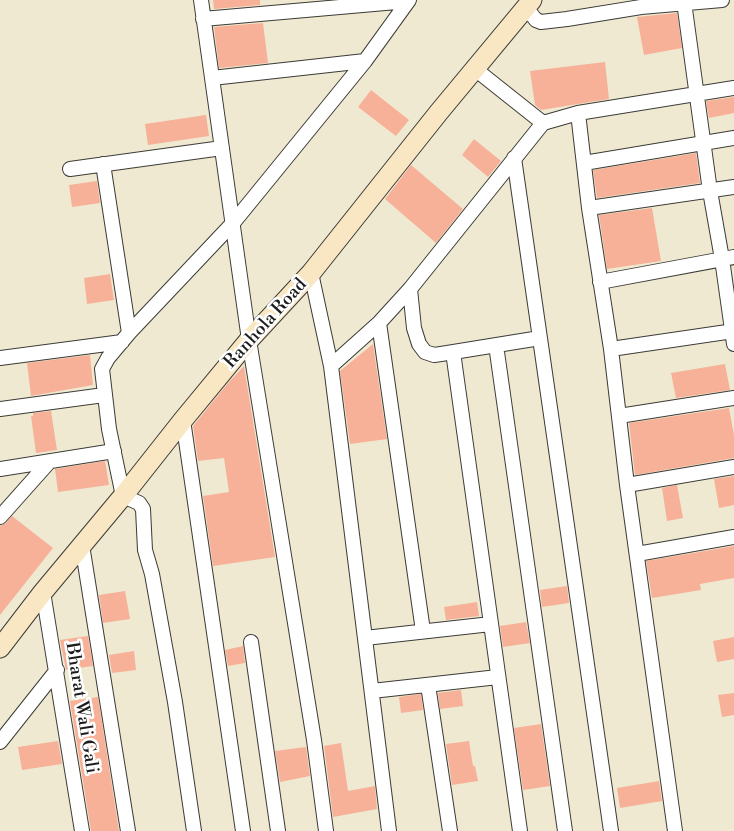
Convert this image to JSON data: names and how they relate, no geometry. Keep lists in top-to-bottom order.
{
  "streets": {
    "street": ["Ranhola Road", "Bharat Wali Gali"]
  },
  "crossings": [
    ["Ranhola Road", "Bharat Wali Gali"]
  ]
}
